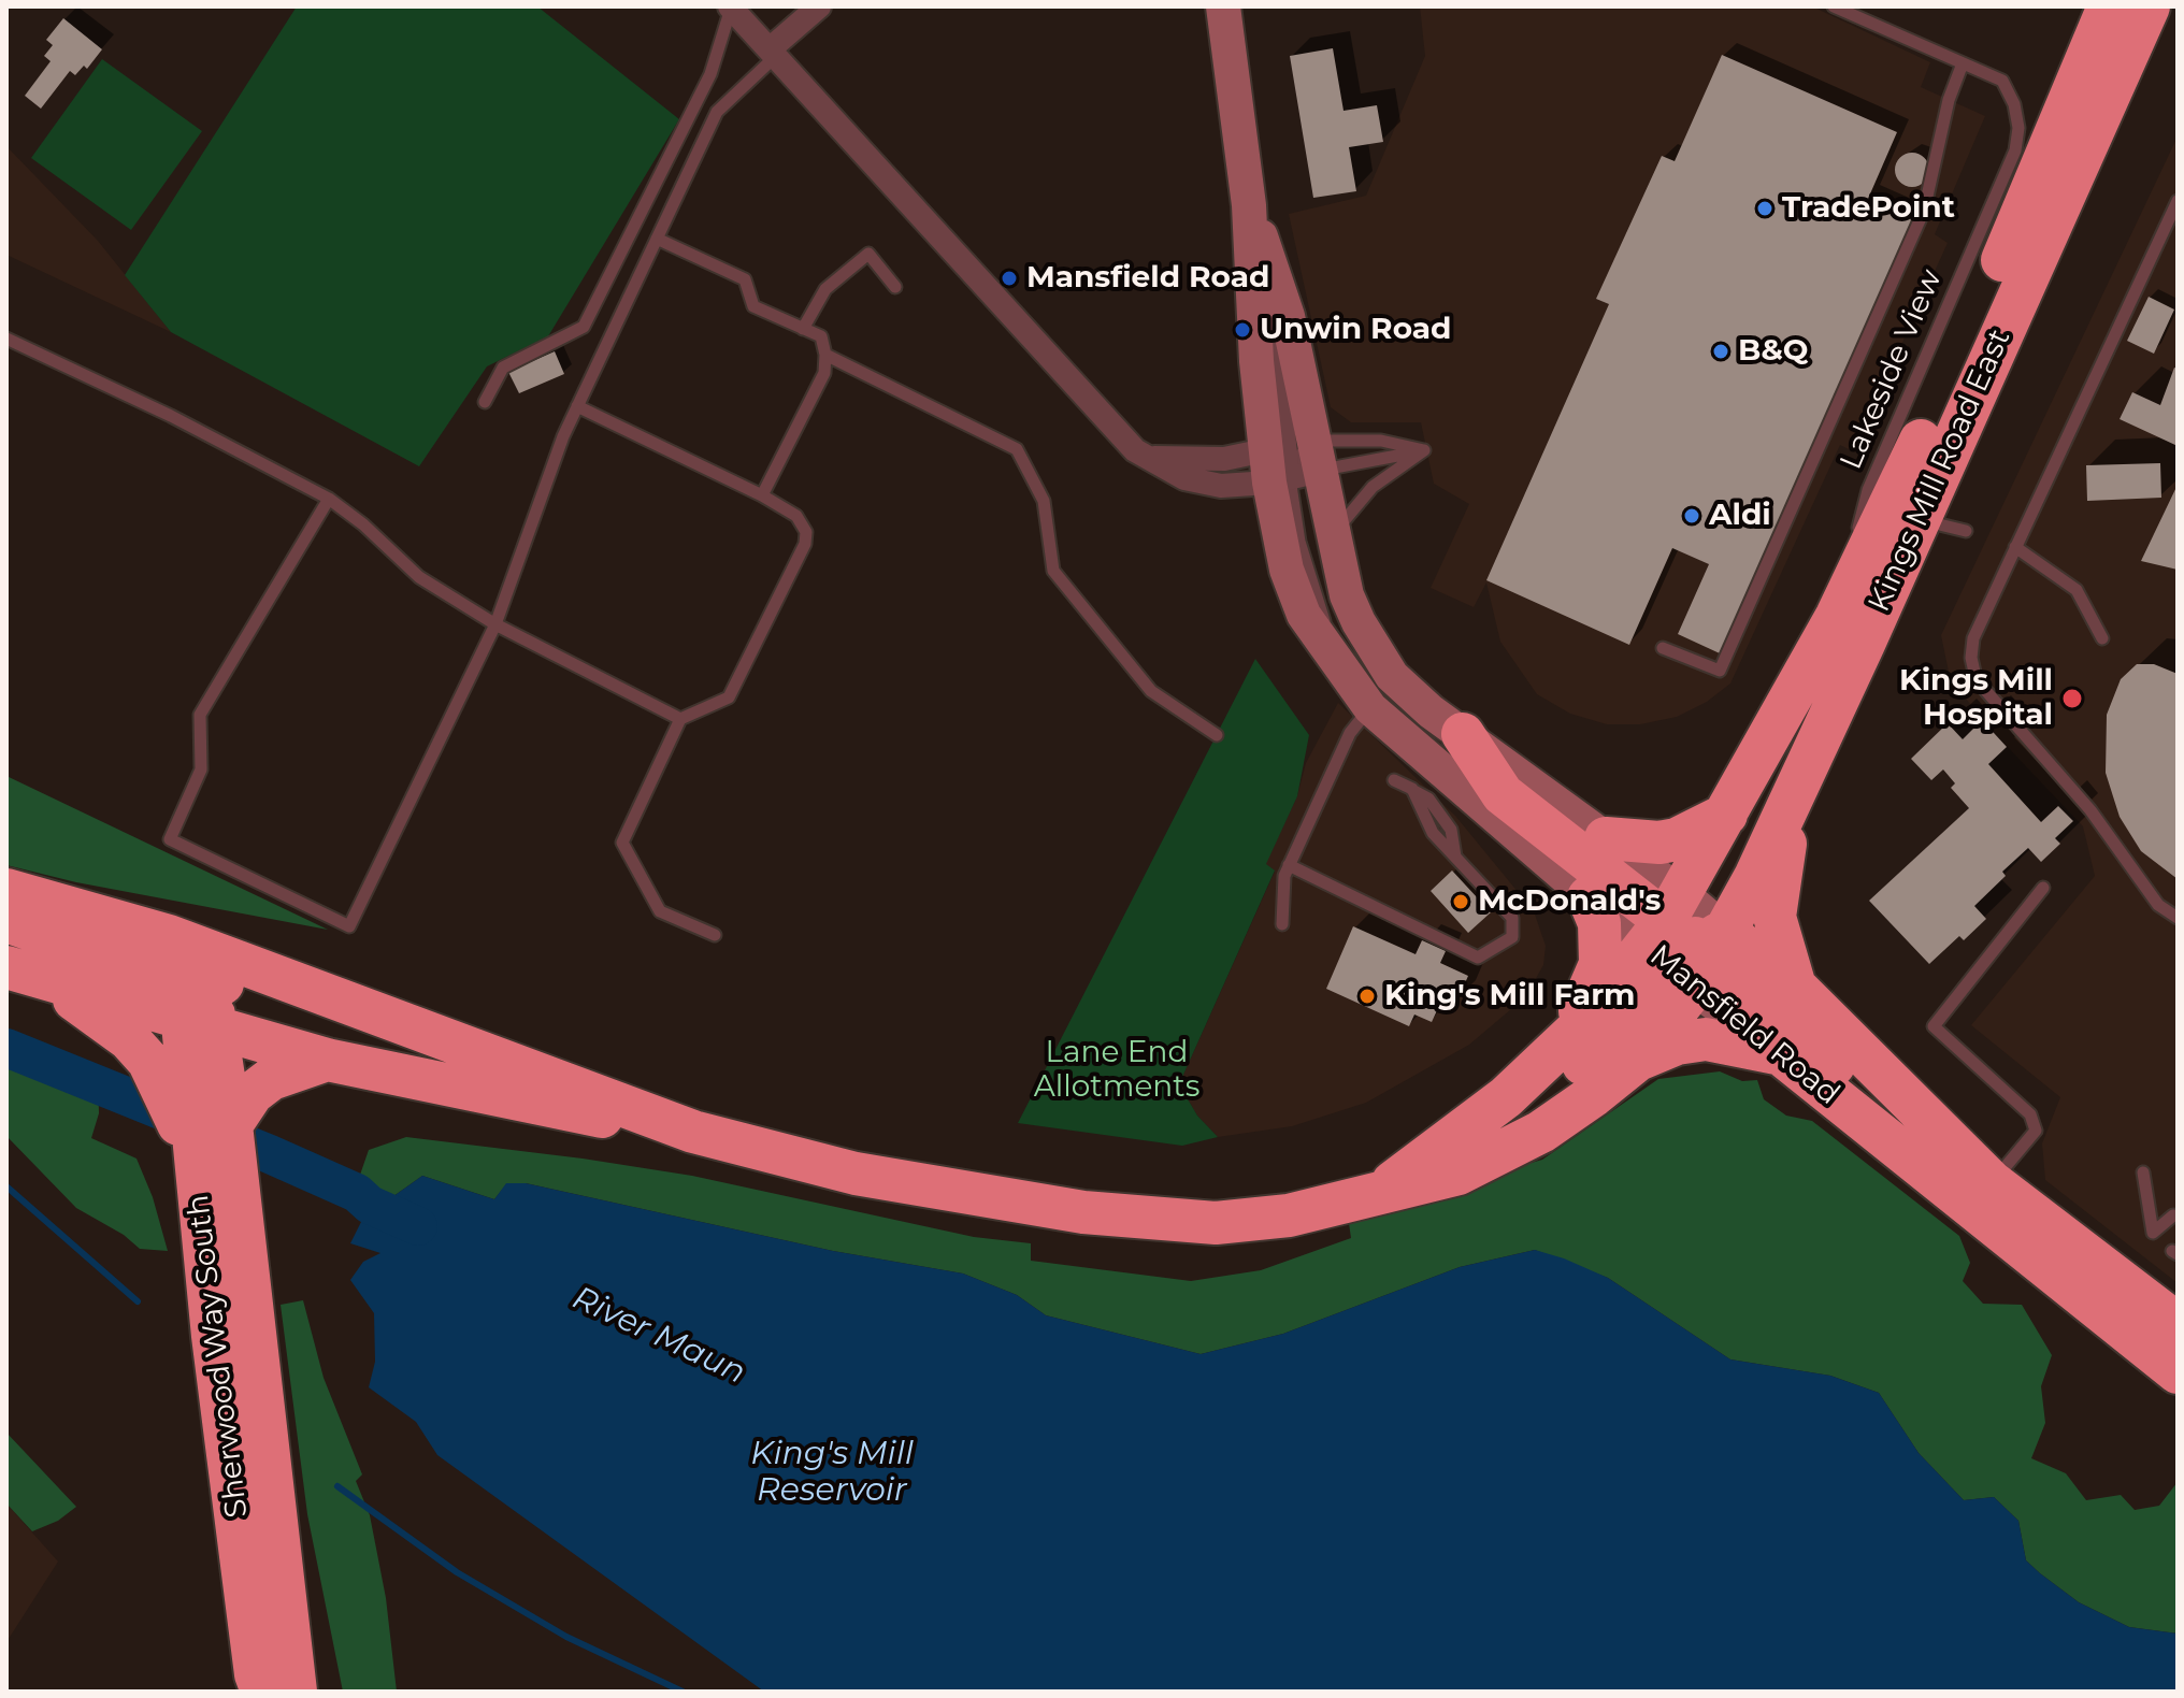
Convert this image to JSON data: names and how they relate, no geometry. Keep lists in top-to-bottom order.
{
  "streets": {
    "highway": ["Kings Mill Road East", "Mansfield Road", "Sherwood Way South"],
    "lane": ["Lakeside View"]
  },
  "crossings": [
    ["Kings Mill Road East", "Mansfield Road"]
  ],
  "water": ["River Maun", "King's Mill Reservoir"],
  "parks": ["Lane End Allotments"],
  "places": [
    "TradePoint",
    "Mansfield Road",
    "Unwin Road",
    "B&Q",
    "Aldi",
    "Kings Mill Hospital",
    "McDonald's",
    "King's Mill Farm"
  ]
}
